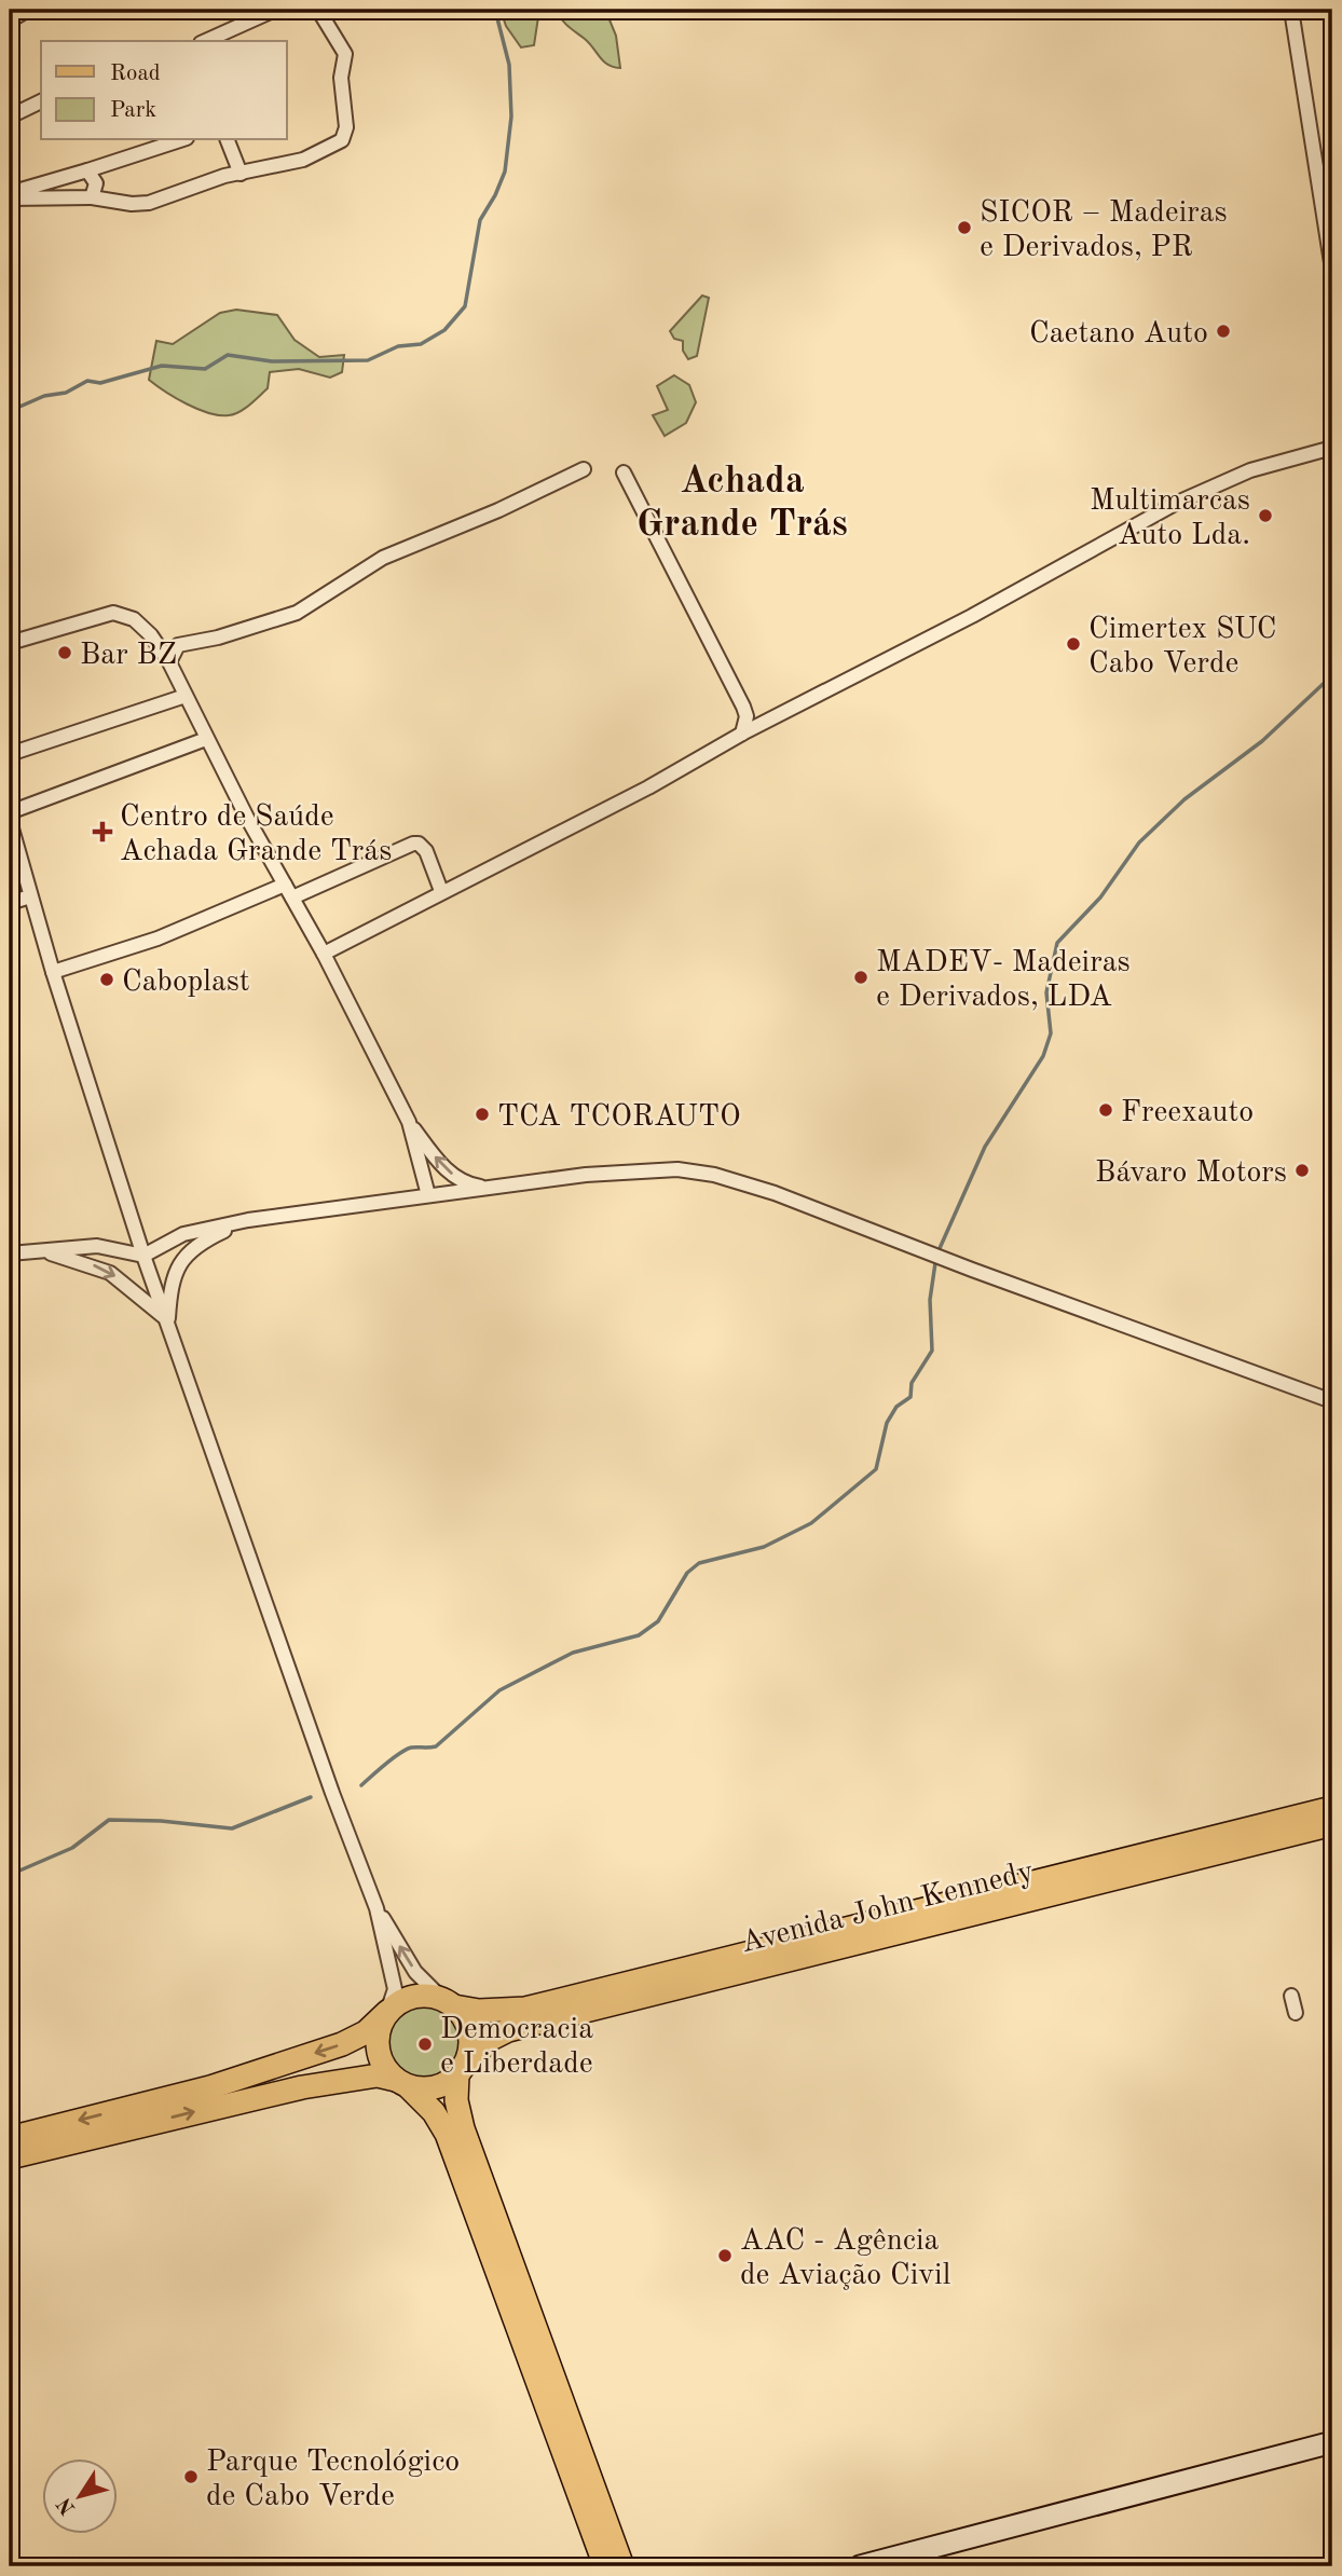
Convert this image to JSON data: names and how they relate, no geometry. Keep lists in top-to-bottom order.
{
  "streets": {
    "main road": ["Avenida John Kennedy"]
  },
  "districts": ["Achada Grande Trás"],
  "places": {
    "other": [
      "SICOR – Madeiras e Derivados, PR",
      "Caetano Auto",
      "Multimarcas Auto Lda.",
      "Cimertex SUC Cabo Verde",
      "Bar BZ",
      "MADEV- Madeiras e Derivados, LDA",
      "Caboplast",
      "Freexauto",
      "TCA TCORAUTO",
      "Bávaro Motors",
      "Democracia e Liberdade",
      "AAC - Agência de Aviação Civil",
      "Parque Tecnológico de Cabo Verde"
    ],
    "health": ["Centro de Saúde Achada Grande Trás"]
  },
  "legend": ["Road", "Park"],
  "north": "bottom left"
}
